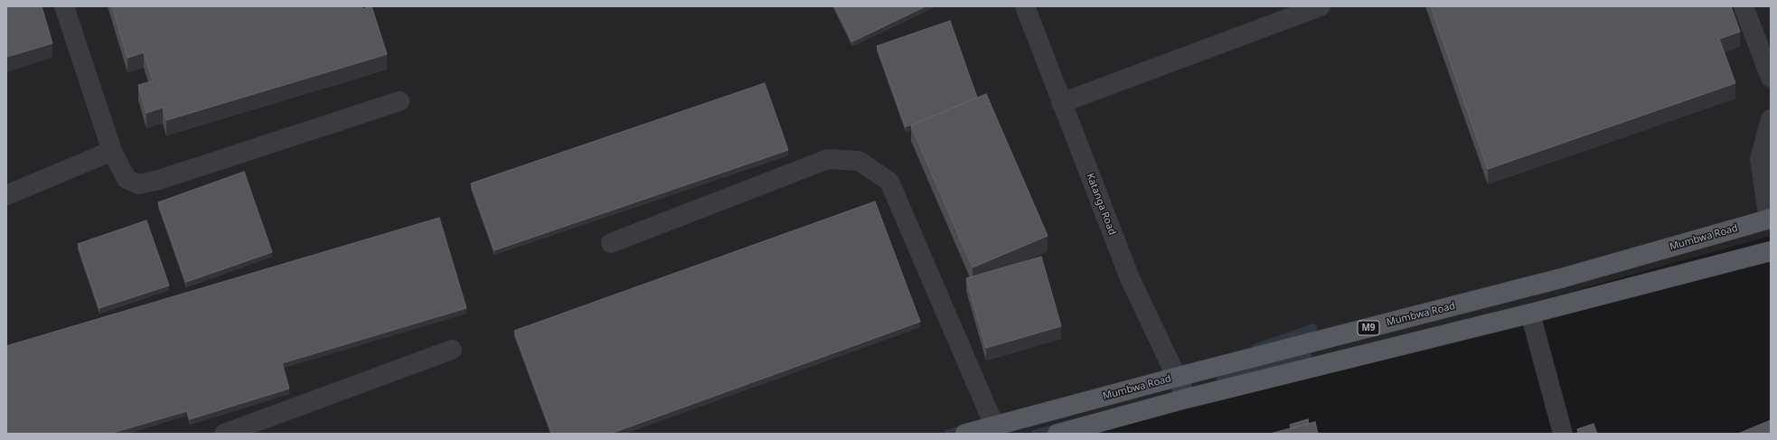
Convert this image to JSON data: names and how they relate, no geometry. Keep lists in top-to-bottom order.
{
  "streets": {
    "main road": ["Mumbwa Road", "M9"],
    "street": ["Katanga Road"]
  },
  "crossings": [
    ["Katanga Road", "Mumbwa Road"],
    ["Katanga Road", "M9"]
  ]
}
